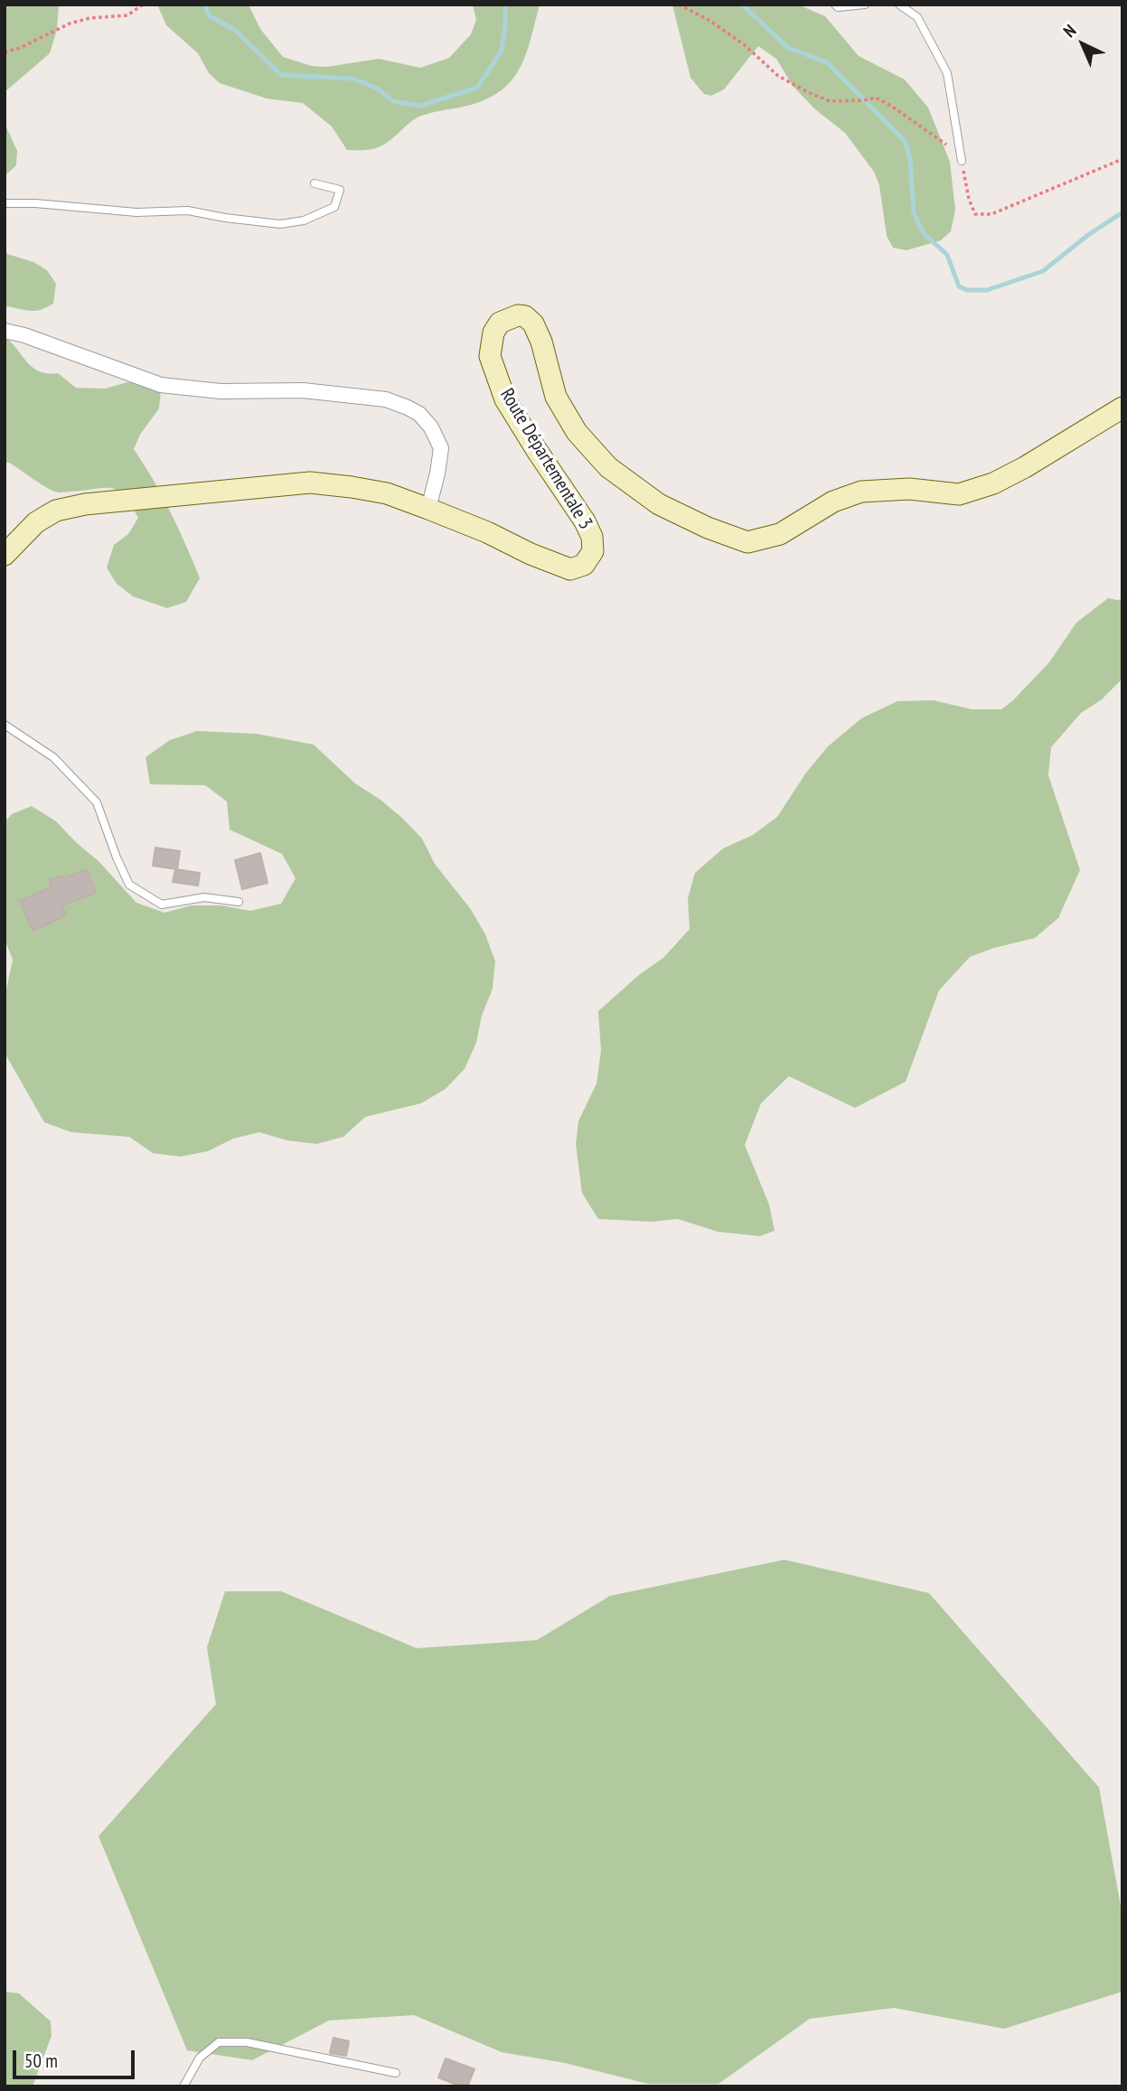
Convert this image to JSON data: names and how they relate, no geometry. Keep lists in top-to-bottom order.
{
  "streets": {
    "main road": ["Route Départementale 3"]
  },
  "scale_bar": "50 m",
  "north": "top left"
}
